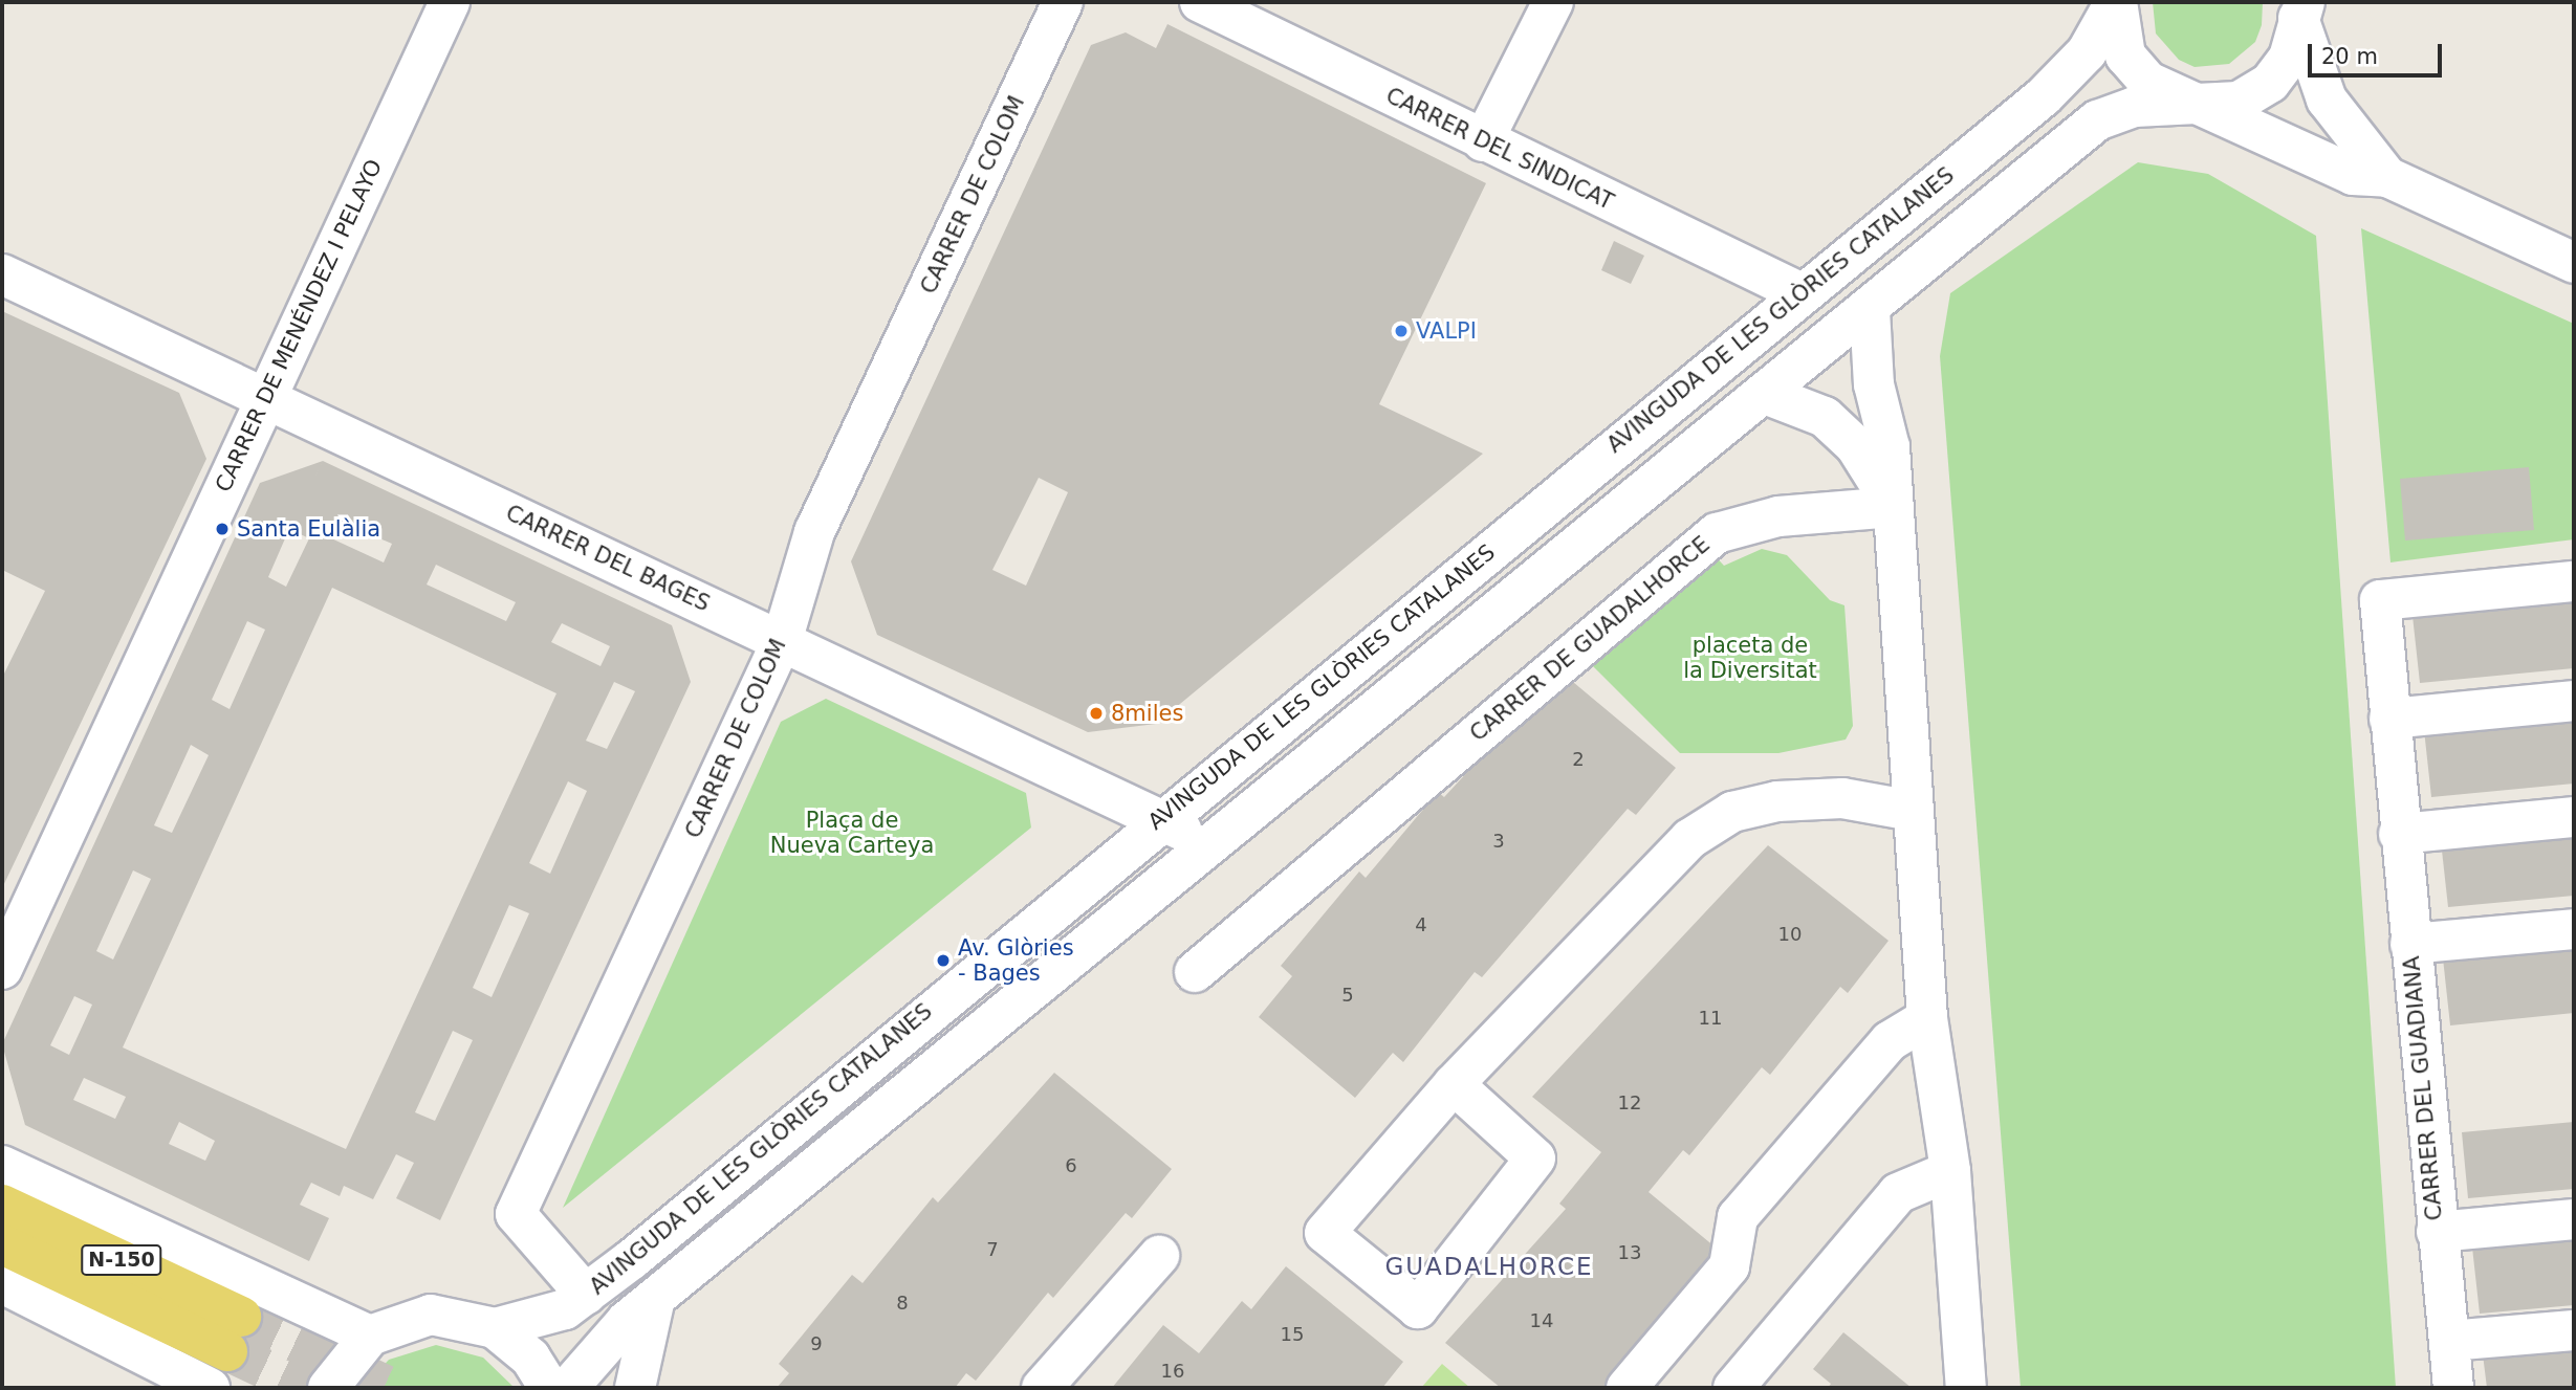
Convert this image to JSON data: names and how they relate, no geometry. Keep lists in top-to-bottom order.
{
  "streets": {
    "main road": ["N-150"],
    "street": [
      "CARRER DEL SINDICAT",
      "CARRER DE COLOM",
      "AVINGUDA DE LES GLÒRIES CATALANES",
      "CARRER DE MENÉNDEZ I PELAYO",
      "CARRER DEL BAGES",
      "CARRER DE GUADALHORCE",
      "CARRER DEL GUADIANA"
    ]
  },
  "crossings": [
    ["CARRER DEL SINDICAT", "AVINGUDA DE LES GLÒRIES CATALANES"],
    ["CARRER DE COLOM", "AVINGUDA DE LES GLÒRIES CATALANES"],
    ["CARRER DE COLOM", "CARRER DEL BAGES"],
    ["AVINGUDA DE LES GLÒRIES CATALANES", "CARRER DEL BAGES"],
    ["CARRER DE MENÉNDEZ I PELAYO", "CARRER DEL BAGES"]
  ],
  "districts": ["GUADALHORCE"],
  "parks": ["placeta de la Diversitat", "Plaça de Nueva Carteya"],
  "places": [
    "VALPI",
    "Santa Eulàlia",
    "8miles",
    "Av. Glòries - Bages"
  ],
  "house_numbers": [
    "2",
    "3",
    "4",
    "10",
    "5",
    "11",
    "12",
    "6",
    "7",
    "13",
    "8",
    "14",
    "15",
    "9",
    "16"
  ],
  "scale_bar": "20 m"
}
